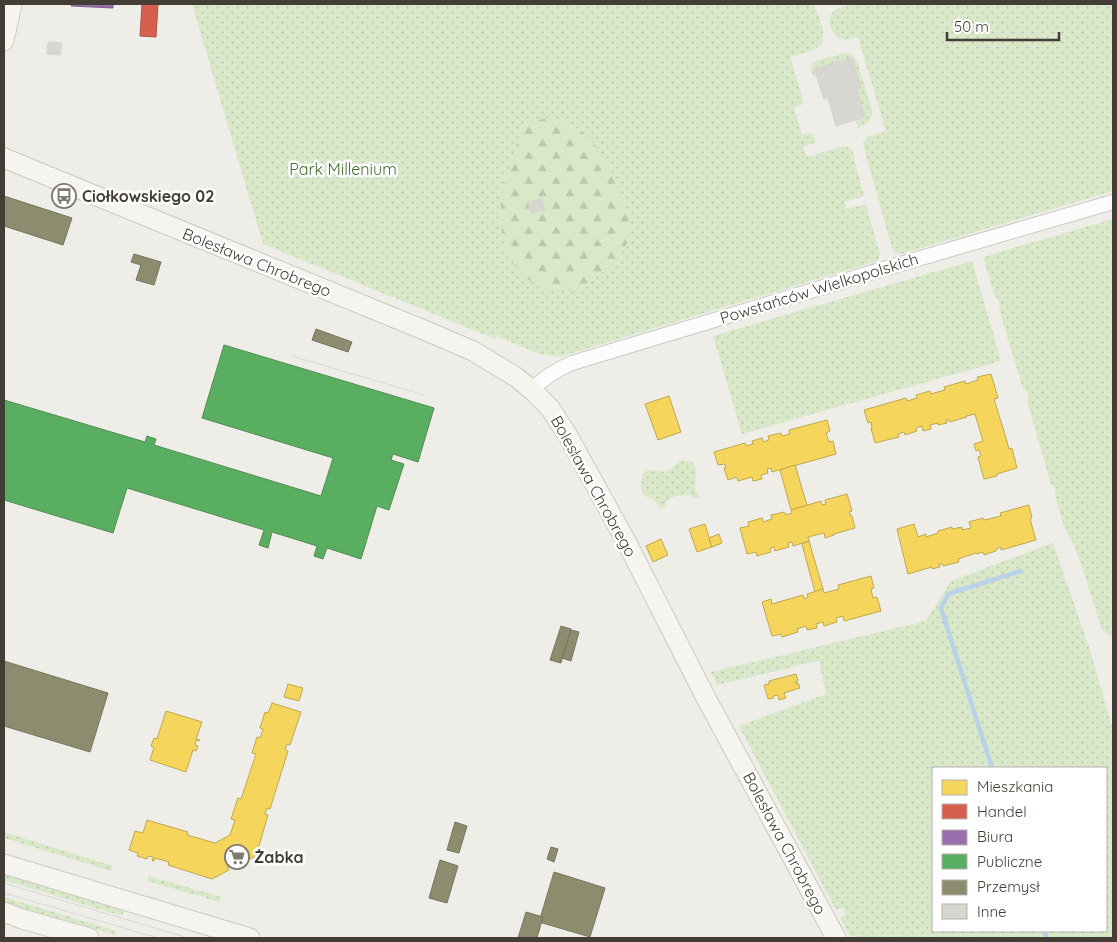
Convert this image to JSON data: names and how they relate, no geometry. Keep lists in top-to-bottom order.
{
  "streets": {
    "street": ["Bolesława Chrobrego", "Powstańców Wielkopolskich"]
  },
  "crossings": [
    ["Bolesława Chrobrego", "Powstańców Wielkopolskich"]
  ],
  "parks": ["Park Millenium"],
  "places": {
    "bus stop": ["Ciołkowskiego 02"],
    "supermarket": ["Żabka"]
  },
  "legend": [
    "Mieszkania",
    "Handel",
    "Biura",
    "Publiczne",
    "Przemysł",
    "Inne"
  ],
  "scale_bar": "50 m"
}
